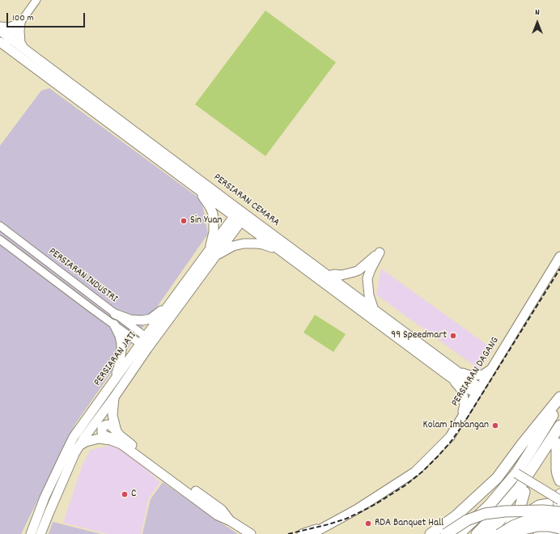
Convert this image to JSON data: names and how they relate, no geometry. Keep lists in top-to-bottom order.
{
  "streets": {
    "main road": ["PERSIARAN CEMARA", "PERSIARAN JATI", "PERSIARAN DAGANG"],
    "street": ["PERSIARAN INDUSTRI"]
  },
  "crossings": [
    ["PERSIARAN CEMARA", "PERSIARAN JATI"],
    ["PERSIARAN CEMARA", "PERSIARAN DAGANG"],
    ["PERSIARAN INDUSTRI", "PERSIARAN JATI"]
  ],
  "places": [
    "Sin Yuan",
    "99 Speedmart",
    "Kolam Imbangan",
    "C",
    "RDA Banquet Hall"
  ],
  "scale_bar": "100 m",
  "north": "top"
}
